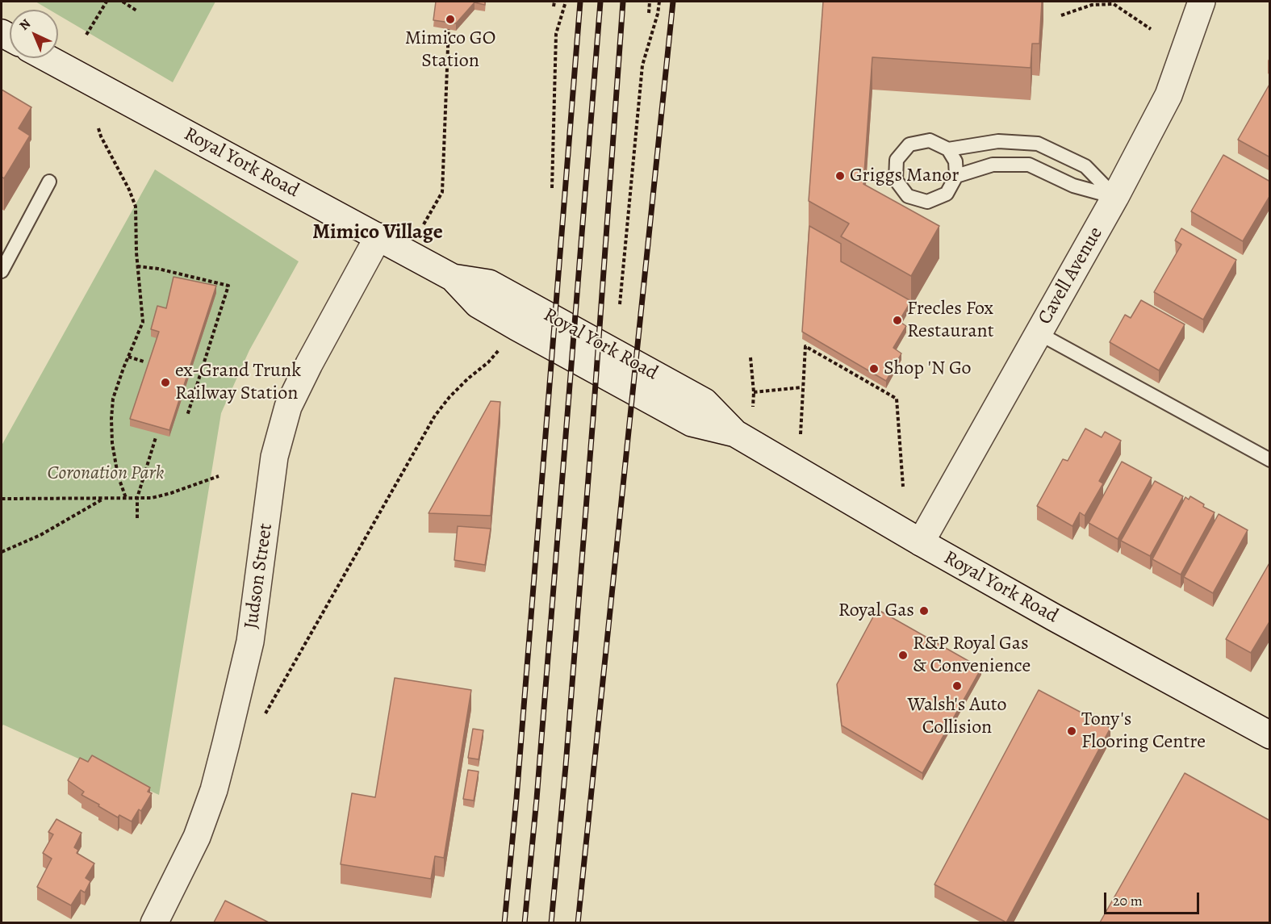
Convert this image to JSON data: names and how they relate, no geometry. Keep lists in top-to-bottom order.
{
  "streets": {
    "main road": ["Royal York Road", "Cavell Avenue", "Judson Street"]
  },
  "crossings": [
    ["Royal York Road", "Cavell Avenue"],
    ["Royal York Road", "Judson Street"]
  ],
  "districts": ["Mimico Village"],
  "parks": ["Coronation Park"],
  "places": [
    "Mimico GO Station",
    "Griggs Manor",
    "Frecles Fox Restaurant",
    "Shop 'N Go",
    "ex-Grand Trunk Railway Station",
    "Royal Gas",
    "R&P Royal Gas & Convenience",
    "Walsh's Auto Collision",
    "Tony's Flooring Centre"
  ],
  "scale_bar": "20 m",
  "north": "top left"
}
